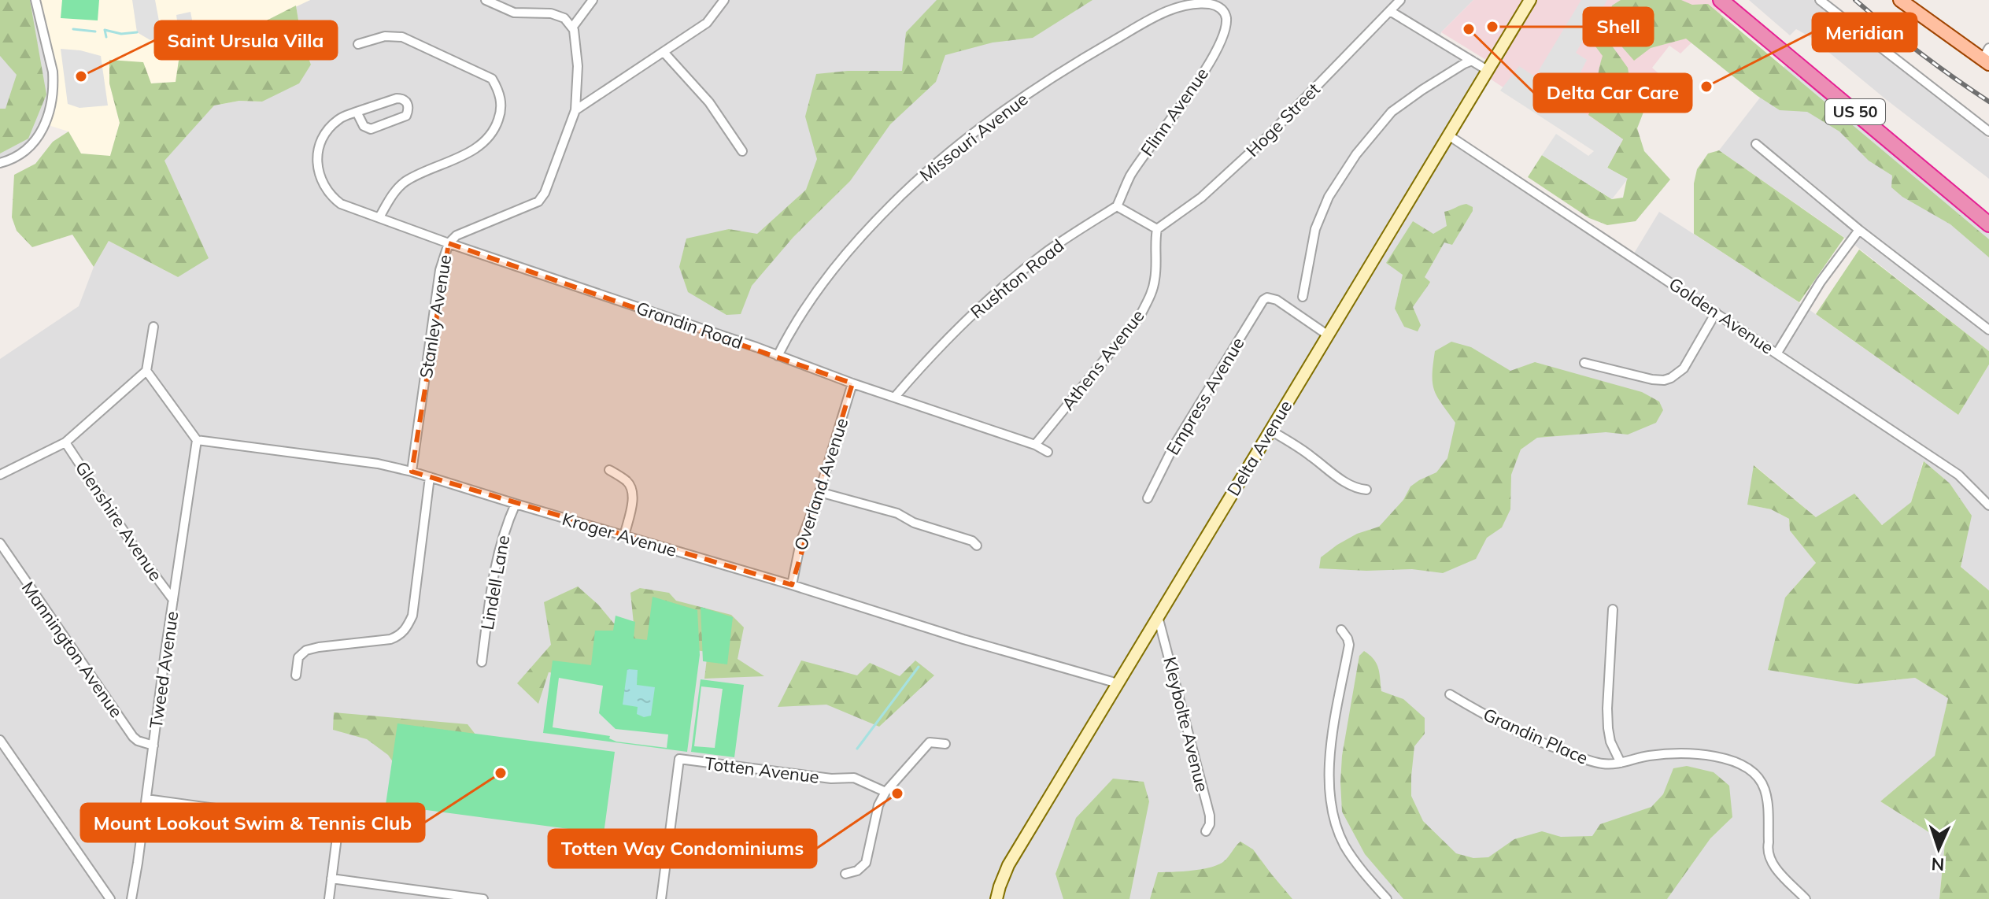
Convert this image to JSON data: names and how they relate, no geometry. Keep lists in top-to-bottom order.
{
  "streets": {
    "highway": ["US 50"],
    "main road": ["Delta Avenue"],
    "street": [
      "Flinn Avenue",
      "Hoge Street",
      "Missouri Avenue",
      "Rushton Road",
      "Golden Avenue",
      "Stanley Avenue",
      "Grandin Road",
      "Athens Avenue",
      "Empress Avenue",
      "Overland Avenue",
      "Glenshire Avenue",
      "Kroger Avenue",
      "Lindell Lane",
      "Mannington Avenue",
      "Tweed Avenue",
      "Kleybolte Avenue",
      "Grandin Place",
      "Totten Avenue"
    ]
  },
  "crossings": [
    ["Flinn Avenue", "Missouri Avenue"],
    ["Flinn Avenue", "Rushton Road"],
    ["Hoge Street", "Athens Avenue"],
    ["Missouri Avenue", "Grandin Road"],
    ["Rushton Road", "Grandin Road"],
    ["Golden Avenue", "Delta Avenue"],
    ["Stanley Avenue", "Grandin Road"],
    ["Stanley Avenue", "Kroger Avenue"],
    ["Grandin Road", "Athens Avenue"],
    ["Grandin Road", "Overland Avenue"],
    ["Empress Avenue", "Delta Avenue"],
    ["Delta Avenue", "Kroger Avenue"],
    ["Delta Avenue", "Kleybolte Avenue"],
    ["Overland Avenue", "Kroger Avenue"],
    ["Glenshire Avenue", "Tweed Avenue"],
    ["Kroger Avenue", "Lindell Lane"],
    ["Kroger Avenue", "Tweed Avenue"],
    ["Mannington Avenue", "Tweed Avenue"]
  ],
  "places": [
    "Shell",
    "Delta Car Care",
    "Saint Ursula Villa",
    "Meridian",
    "Mount Lookout Swim & Tennis Club",
    "Totten Way Condominiums"
  ],
  "north": "bottom"
}
